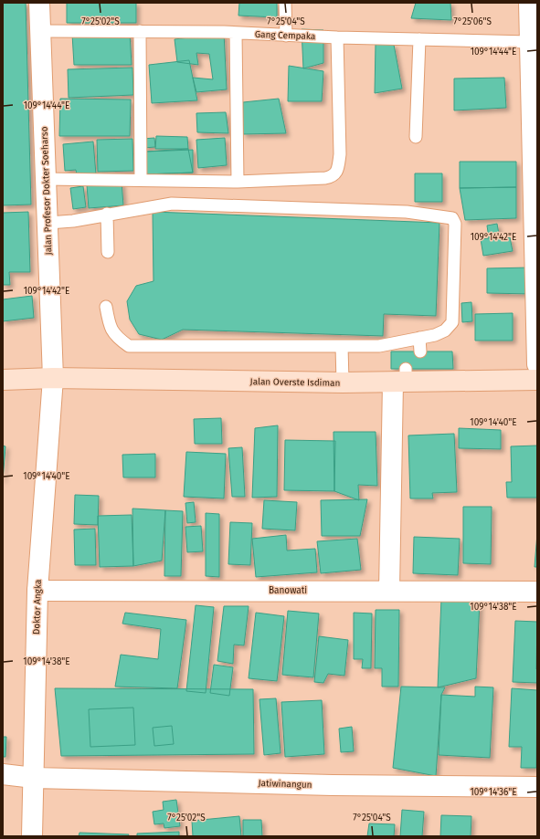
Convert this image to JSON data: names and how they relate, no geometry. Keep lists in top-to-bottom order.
{
  "streets": {
    "main road": ["Jalan Overste Isdiman"],
    "street": [
      "Jalan Profesor Dokter Soeharso",
      "Banowati",
      "Doktor Angka",
      "Jatiwinangun"
    ],
    "lane": ["Gang Cempaka"]
  },
  "crossings": [
    ["Gang Cempaka", "Jalan Profesor Dokter Soeharso"],
    ["Jalan Profesor Dokter Soeharso", "Jalan Overste Isdiman"],
    ["Jalan Profesor Dokter Soeharso", "Doktor Angka"],
    ["Jalan Overste Isdiman", "Doktor Angka"],
    ["Banowati", "Doktor Angka"],
    ["Doktor Angka", "Jatiwinangun"]
  ],
  "coordinates": [
    "7°25'02\"S",
    "7°25'04\"S",
    "7°25'06\"S",
    "109°14'44\"E",
    "109°14'42\"E",
    "109°14'40\"E",
    "109°14'38\"E",
    "109°14'36\"E"
  ]
}
